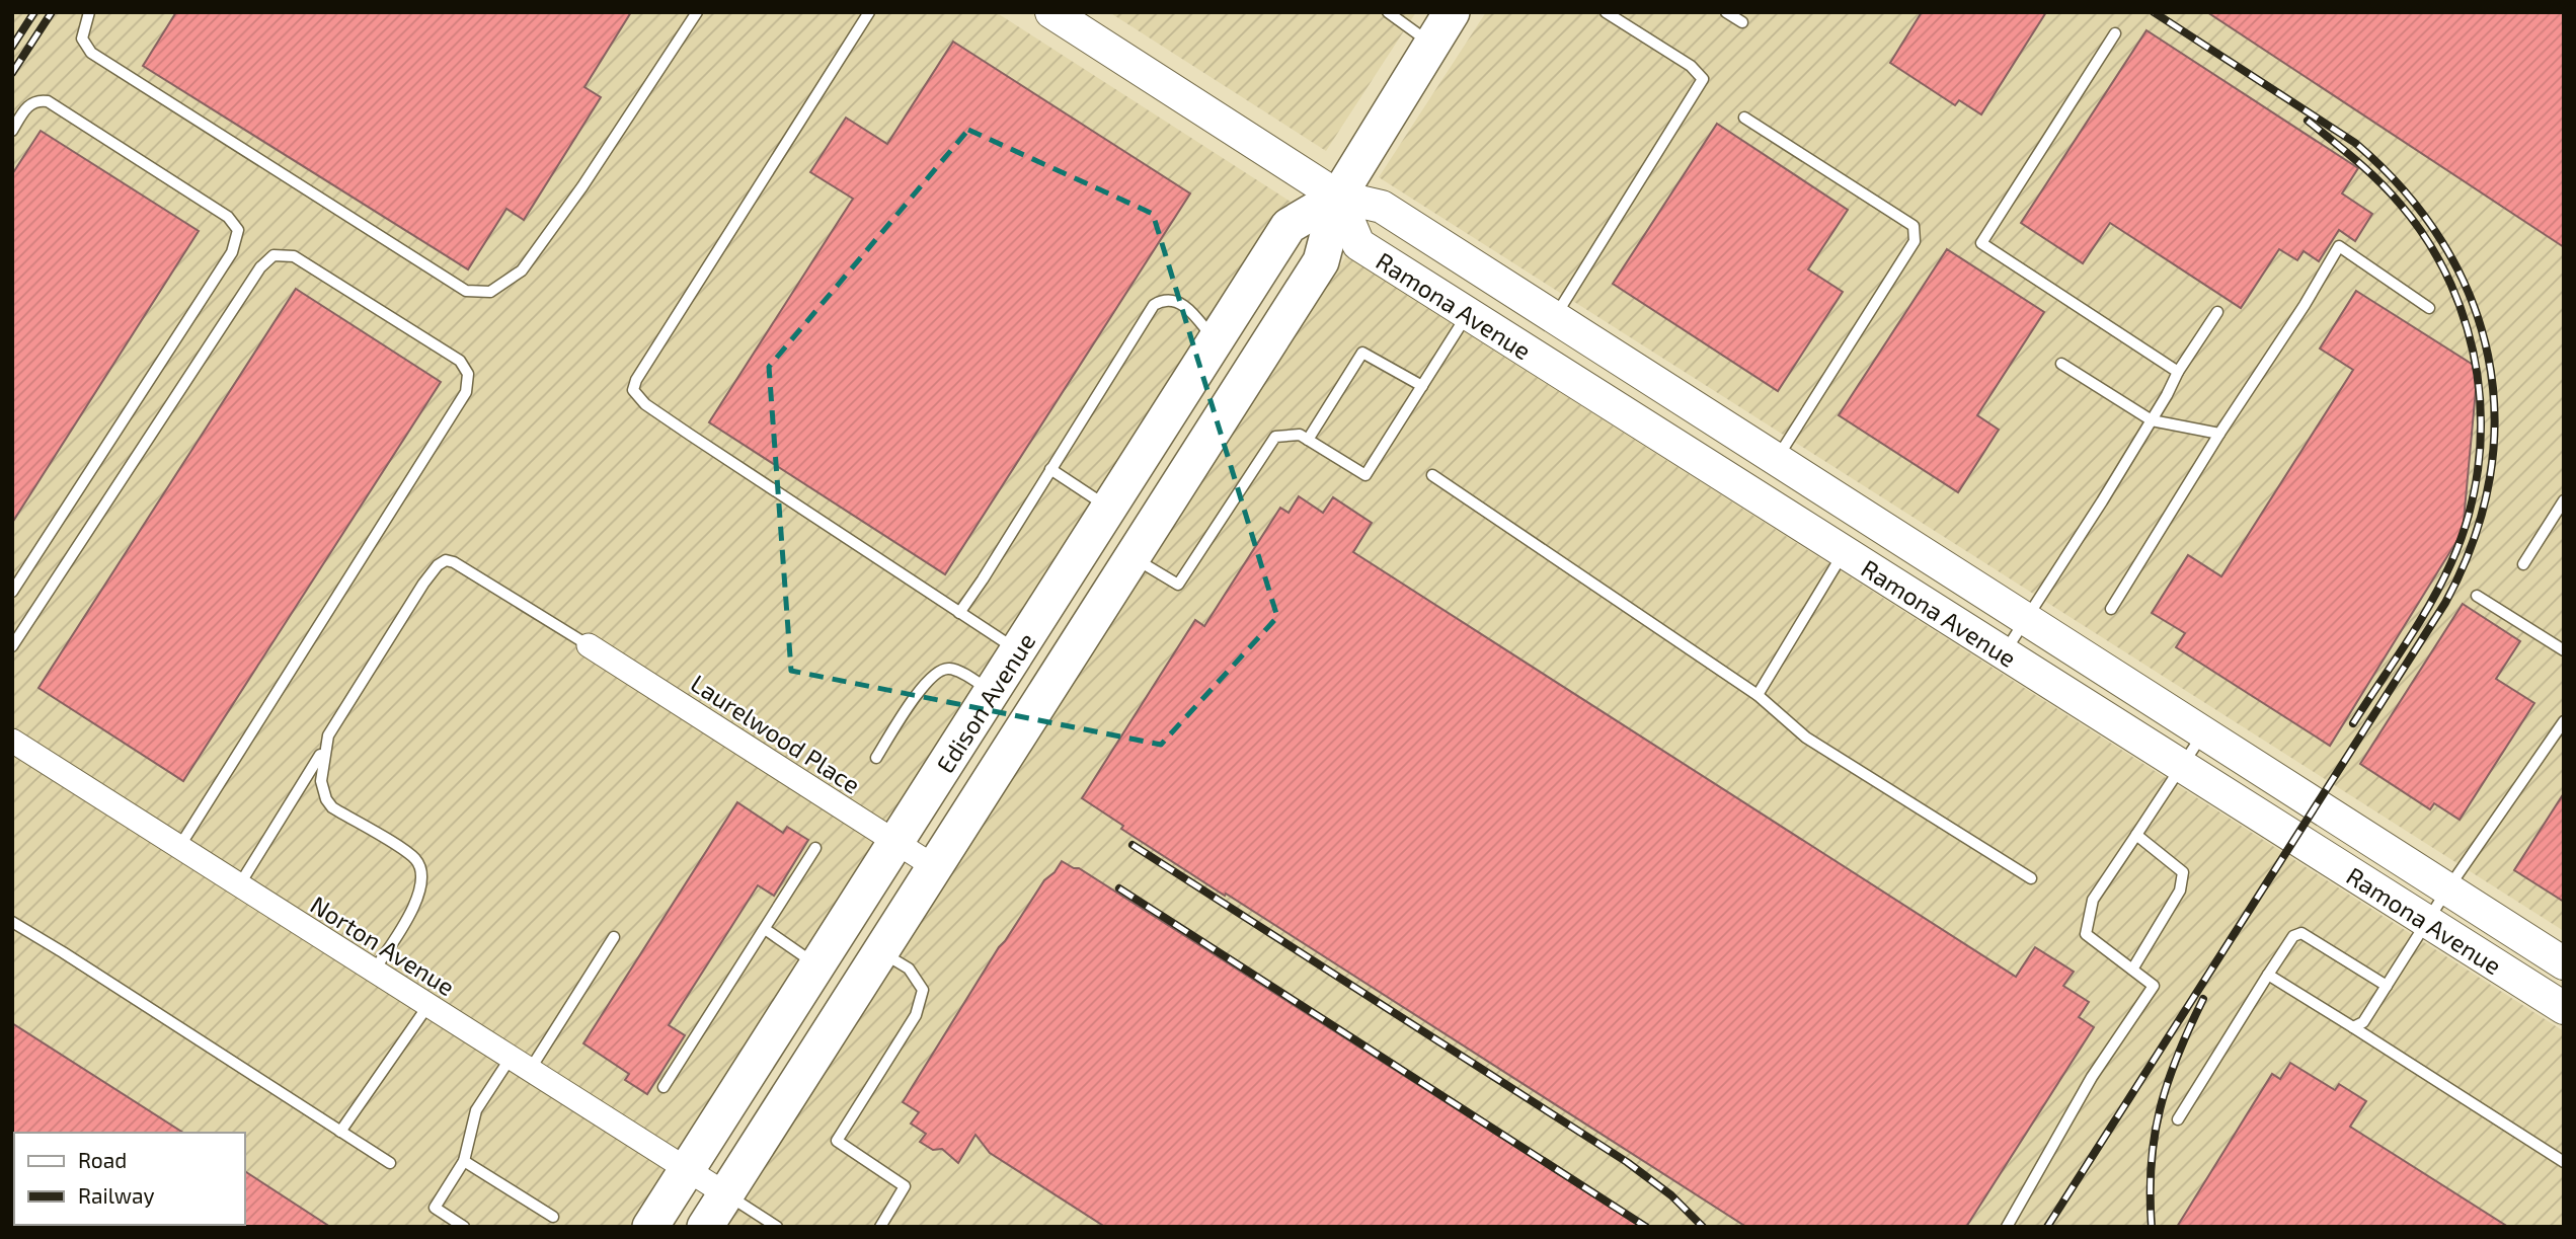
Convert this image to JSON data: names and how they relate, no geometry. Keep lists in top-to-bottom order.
{
  "streets": {
    "main road": ["Ramona Avenue", "Edison Avenue"],
    "street": ["Laurelwood Place", "Norton Avenue"]
  },
  "crossings": [
    ["Ramona Avenue", "Edison Avenue"],
    ["Edison Avenue", "Laurelwood Place"],
    ["Edison Avenue", "Norton Avenue"]
  ],
  "legend": ["Road", "Railway"]
}
